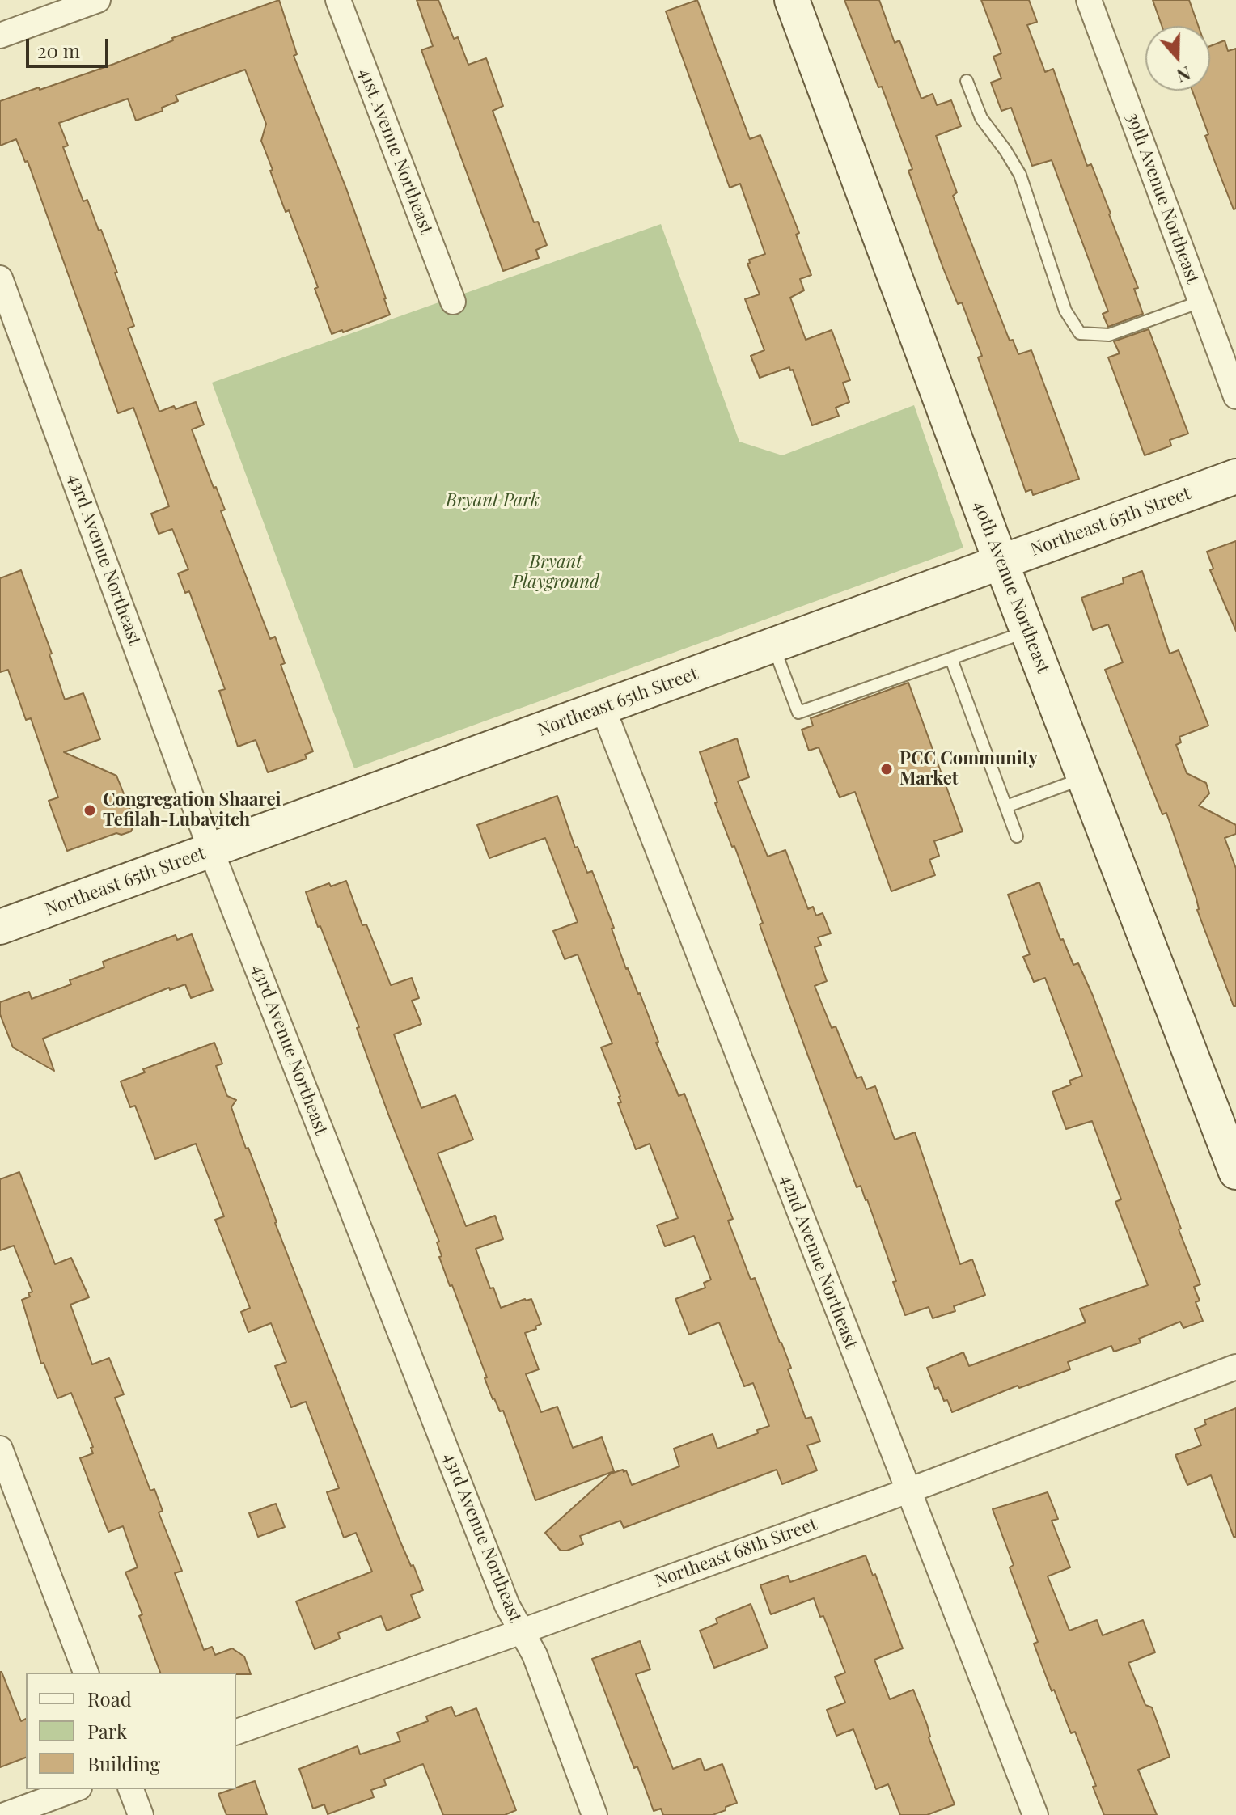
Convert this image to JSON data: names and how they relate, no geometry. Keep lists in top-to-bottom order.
{
  "streets": {
    "main road": ["Northeast 65th Street", "40th Avenue Northeast"],
    "street": [
      "41st Avenue Northeast",
      "39th Avenue Northeast",
      "43rd Avenue Northeast",
      "42nd Avenue Northeast",
      "Northeast 68th Street"
    ]
  },
  "crossings": [
    ["Northeast 65th Street", "43rd Avenue Northeast"],
    ["Northeast 65th Street", "40th Avenue Northeast"],
    ["Northeast 65th Street", "42nd Avenue Northeast"],
    ["43rd Avenue Northeast", "Northeast 68th Street"],
    ["42nd Avenue Northeast", "Northeast 68th Street"]
  ],
  "parks": ["Bryant Park", "Bryant Playground"],
  "places": ["PCC Community Market", "Congregation Shaarei Tefilah-Lubavitch"],
  "legend": ["Road", "Park", "Building"],
  "scale_bar": "20 m",
  "north": "bottom"
}
